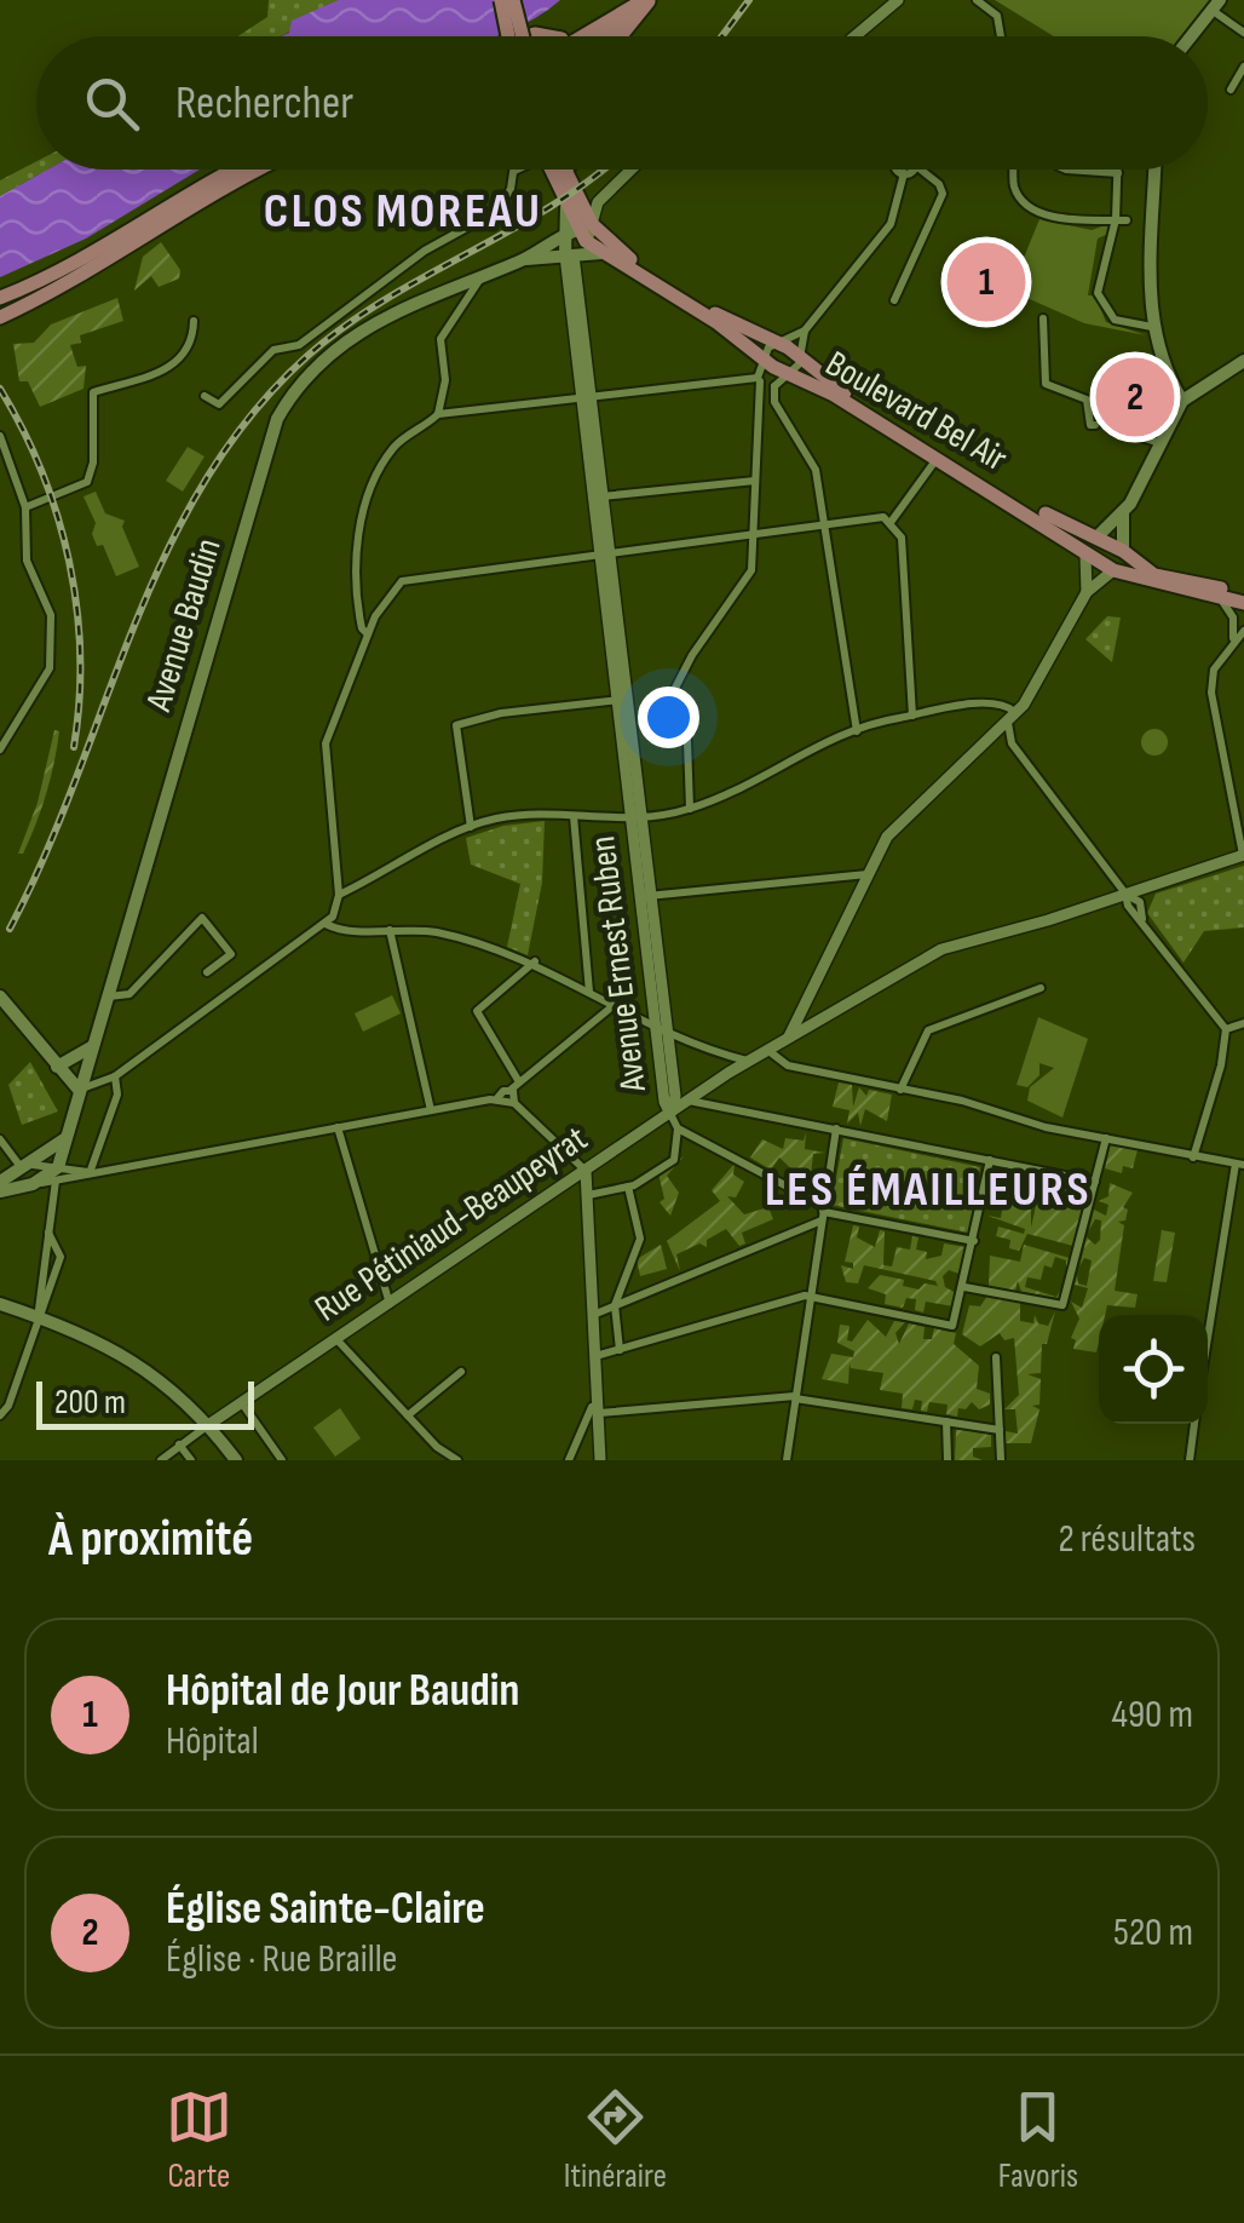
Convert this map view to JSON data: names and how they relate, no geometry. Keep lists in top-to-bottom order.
{
  "streets": {
    "main road": ["Boulevard Bel Air", "Avenue Baudin", "Avenue Ernest Ruben"],
    "street": ["Rue Pétiniaud-Beaupeyrat"]
  },
  "crossings": [
    ["Boulevard Bel Air", "Avenue Baudin"],
    ["Boulevard Bel Air", "Avenue Ernest Ruben"],
    ["Avenue Baudin", "Avenue Ernest Ruben"],
    ["Avenue Ernest Ruben", "Rue Pétiniaud-Beaupeyrat"]
  ],
  "districts": ["CLOS MOREAU", "LES ÉMAILLEURS"],
  "scale_bar": "200 m",
  "page": {
    "search": "Rechercher",
    "pins": ["1", "2"],
    "scale": "200 m",
    "heading": ["À proximité", "2 résultats"],
    "list": [
      {
        "mark": "1",
        "name": "Hôpital de Jour Baudin",
        "note": "Hôpital",
        "value": "490 m"
      },
      {
        "mark": "2",
        "name": "Église Sainte-Claire",
        "note": "Église · Rue Braille",
        "value": "520 m"
      }
    ],
    "nav": ["Carte", "Itinéraire", "Favoris"]
  }
}
